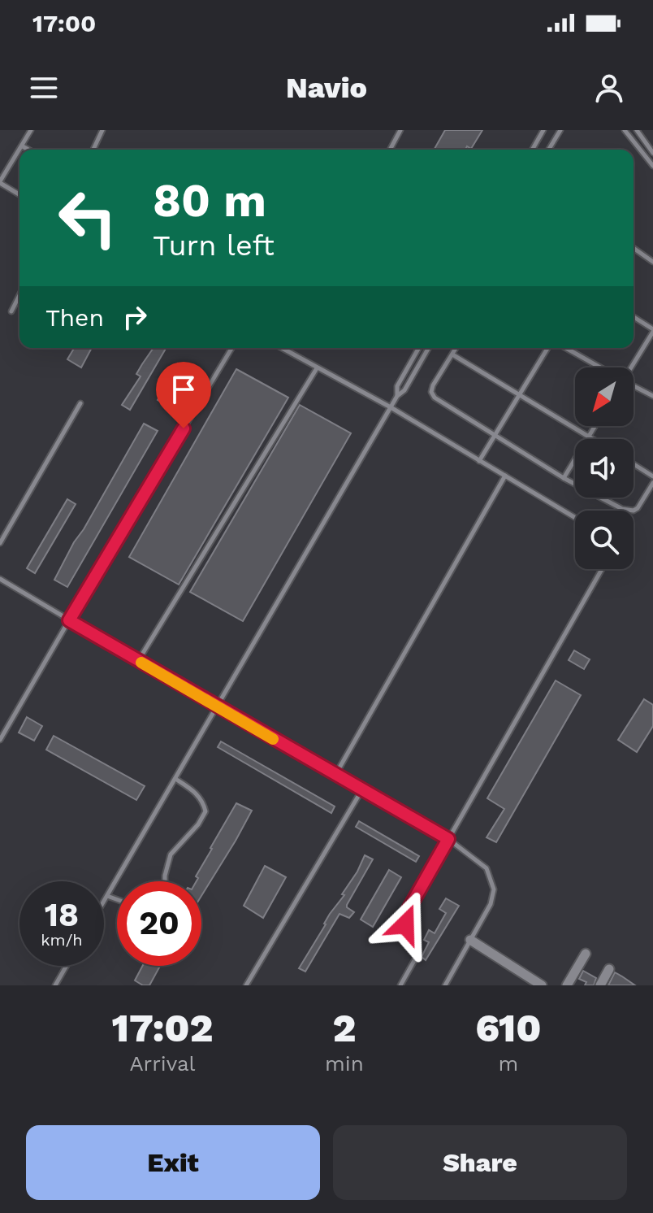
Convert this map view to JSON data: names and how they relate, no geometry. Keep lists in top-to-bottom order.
{
  "north": "bottom left",
  "page": {
    "status": "17:00",
    "header": "Navio",
    "turn": ["80 m", "Turn left"],
    "then": "Then",
    "speed": "18 km/h",
    "limit": "20",
    "eta": [
      "17:02",
      "Arrival",
      "2",
      "min",
      "610",
      "m"
    ],
    "buttons": ["Exit", "Share"]
  }
}
